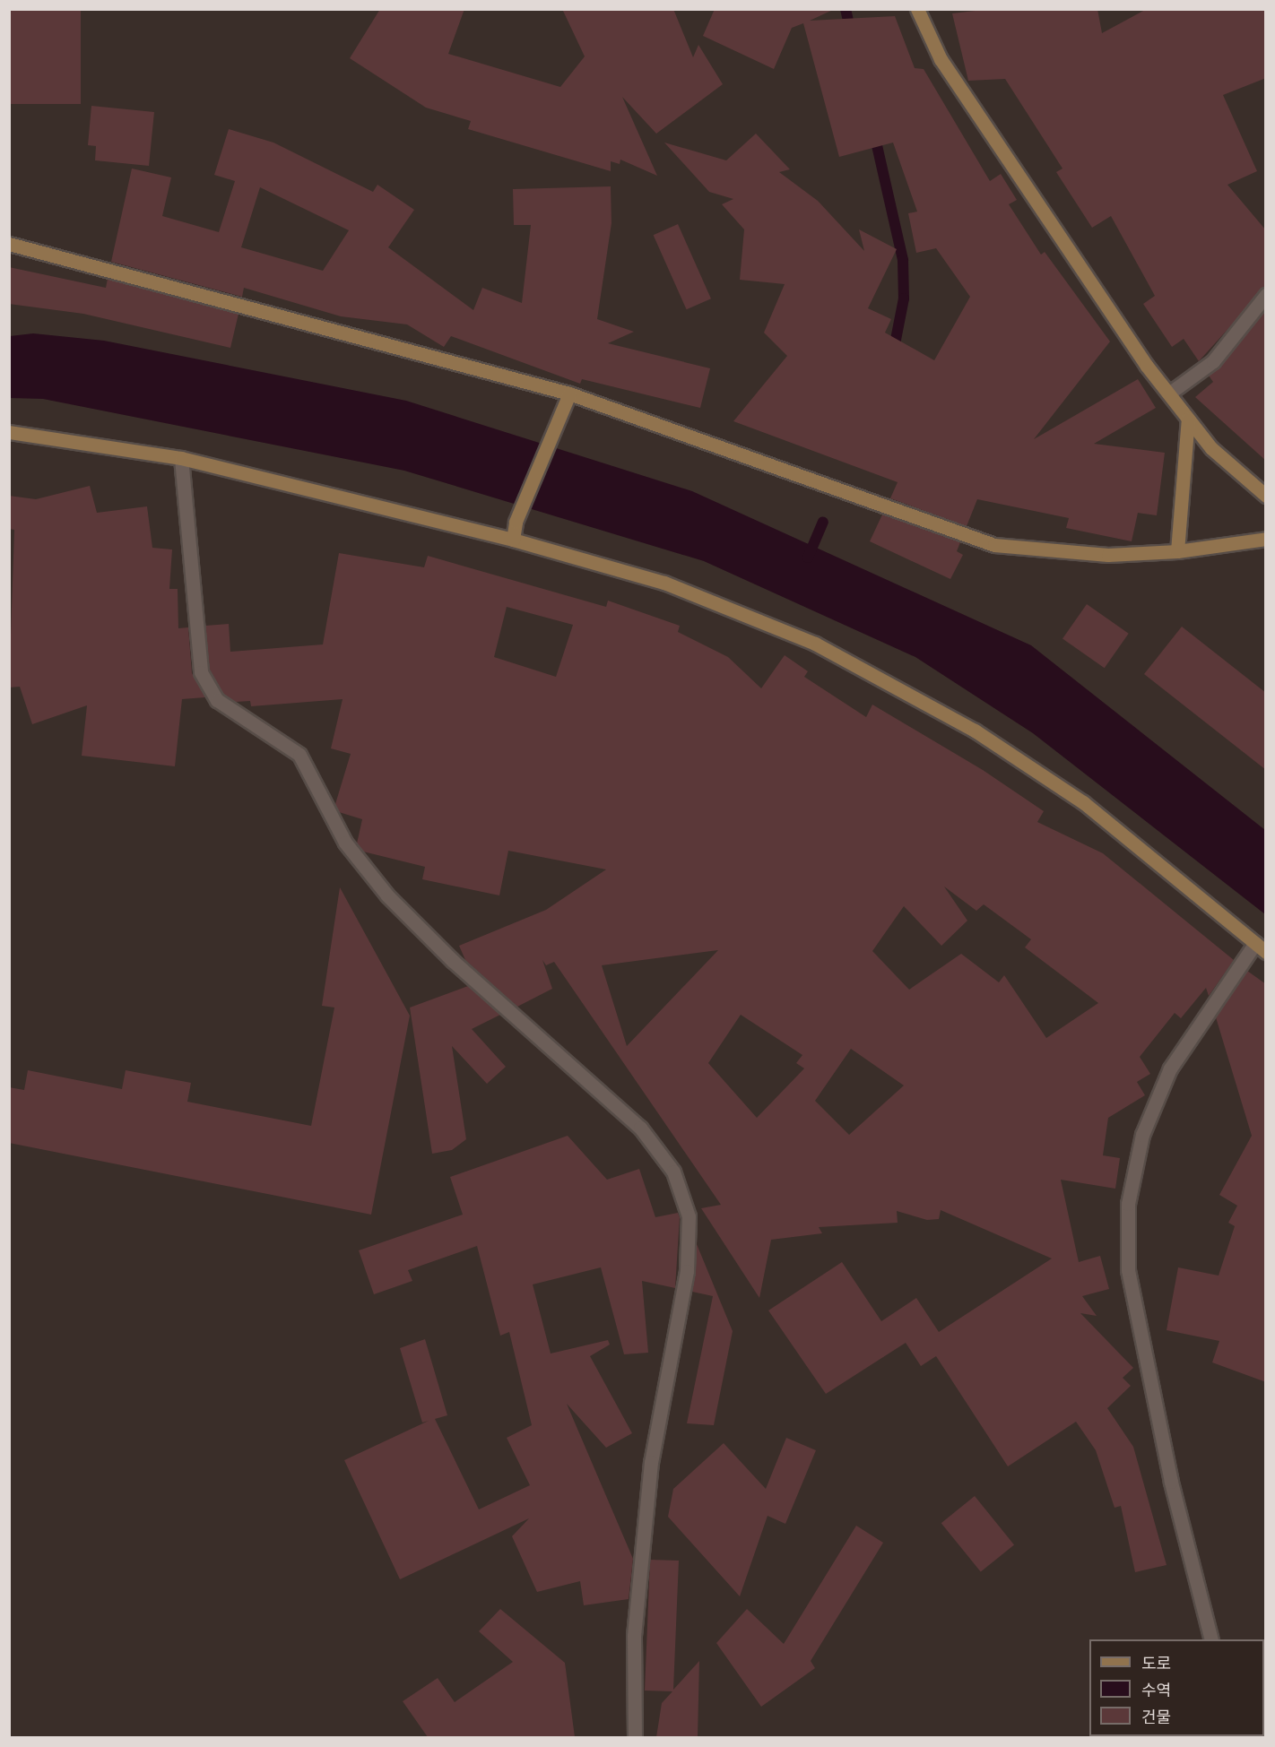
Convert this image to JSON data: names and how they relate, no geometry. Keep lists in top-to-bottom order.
{
  "legend": ["도로", "수역", "건물"]
}
